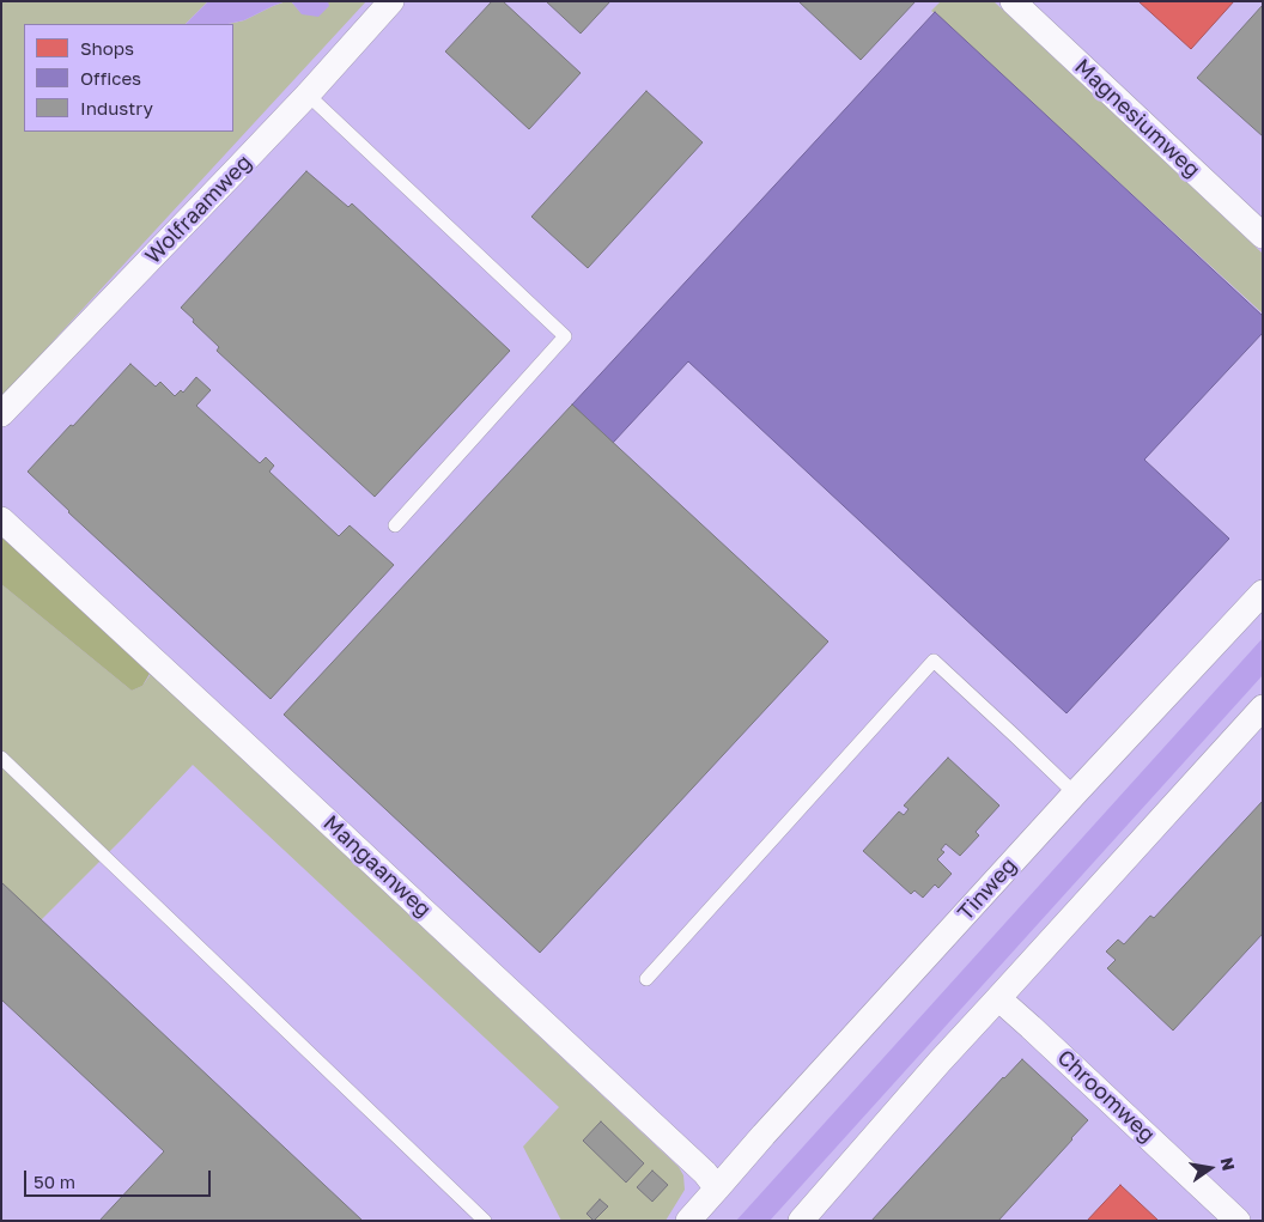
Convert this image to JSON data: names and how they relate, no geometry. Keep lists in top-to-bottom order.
{
  "streets": {
    "street": [
      "Magnesiumweg",
      "Wolfraamweg",
      "Mangaanweg",
      "Tinweg",
      "Chroomweg"
    ]
  },
  "crossings": [
    ["Mangaanweg", "Tinweg"]
  ],
  "legend": ["Shops", "Offices", "Industry"],
  "scale_bar": "50 m",
  "north": "right"
}
